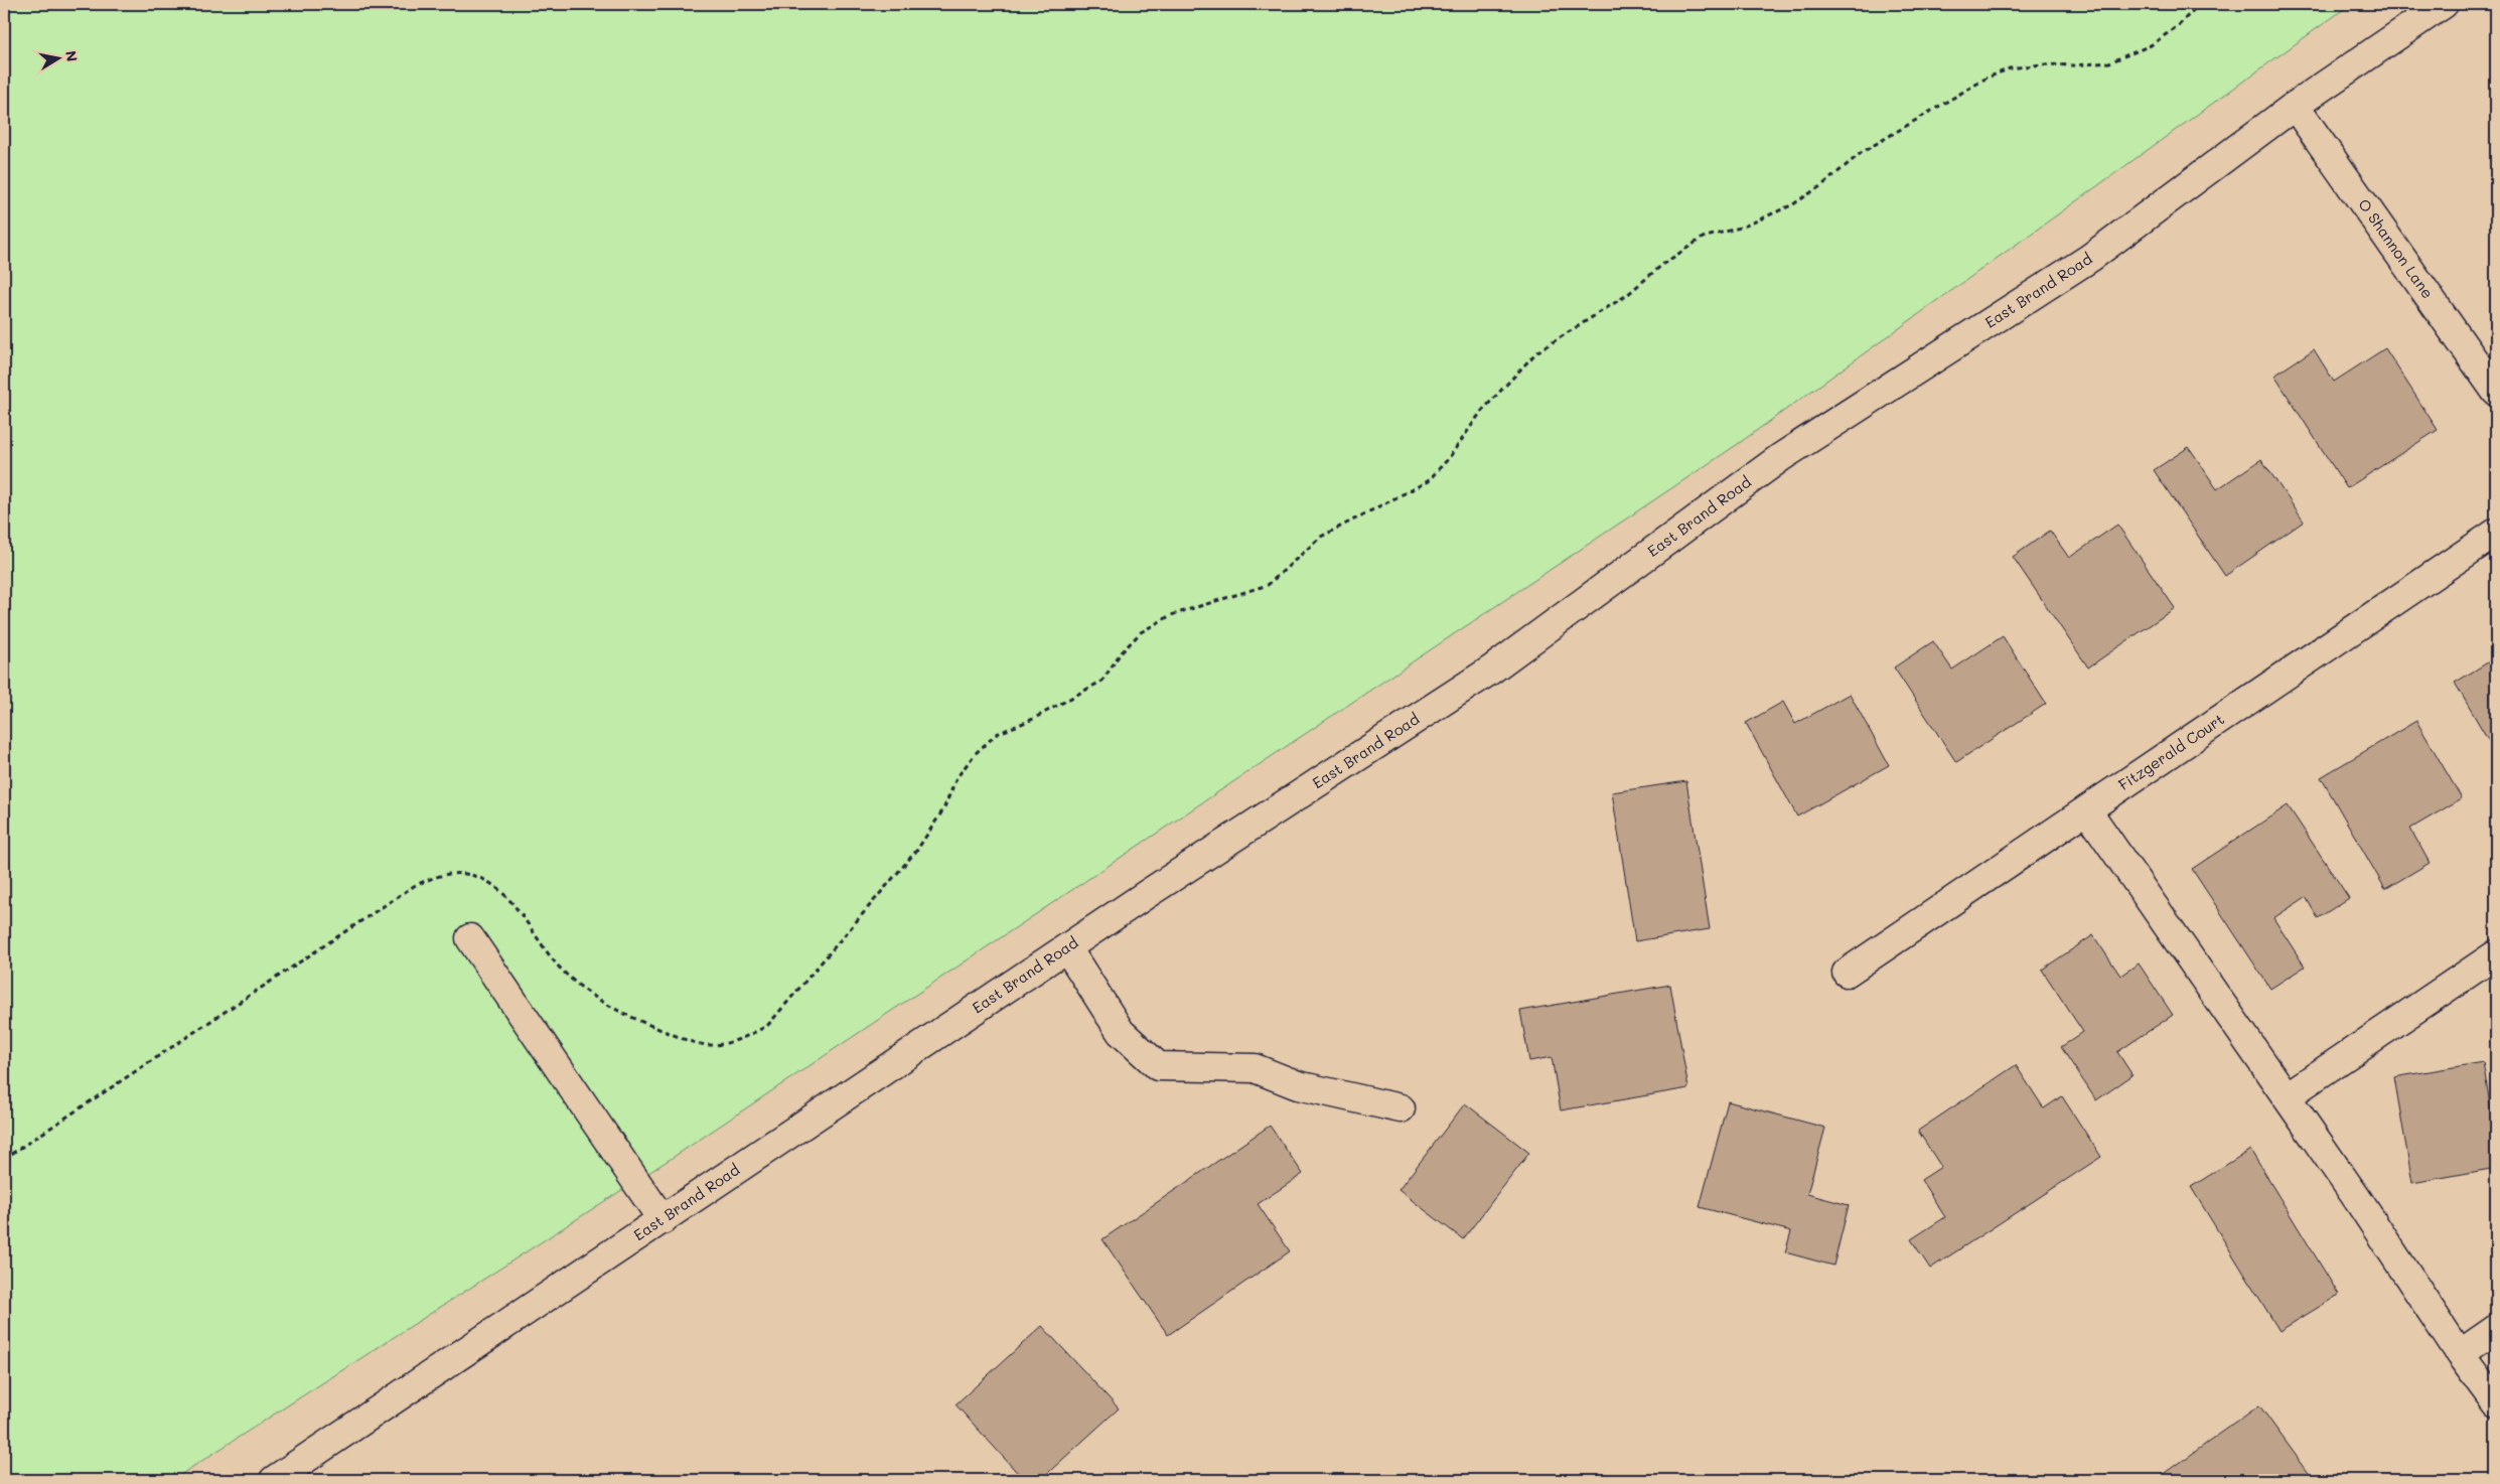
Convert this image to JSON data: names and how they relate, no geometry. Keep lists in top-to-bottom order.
{
  "streets": {
    "main road": ["O Shannon Lane", "East Brand Road", "Fitzgerald Court"]
  },
  "crossings": [
    ["O Shannon Lane", "East Brand Road"]
  ],
  "north": "right"
}
